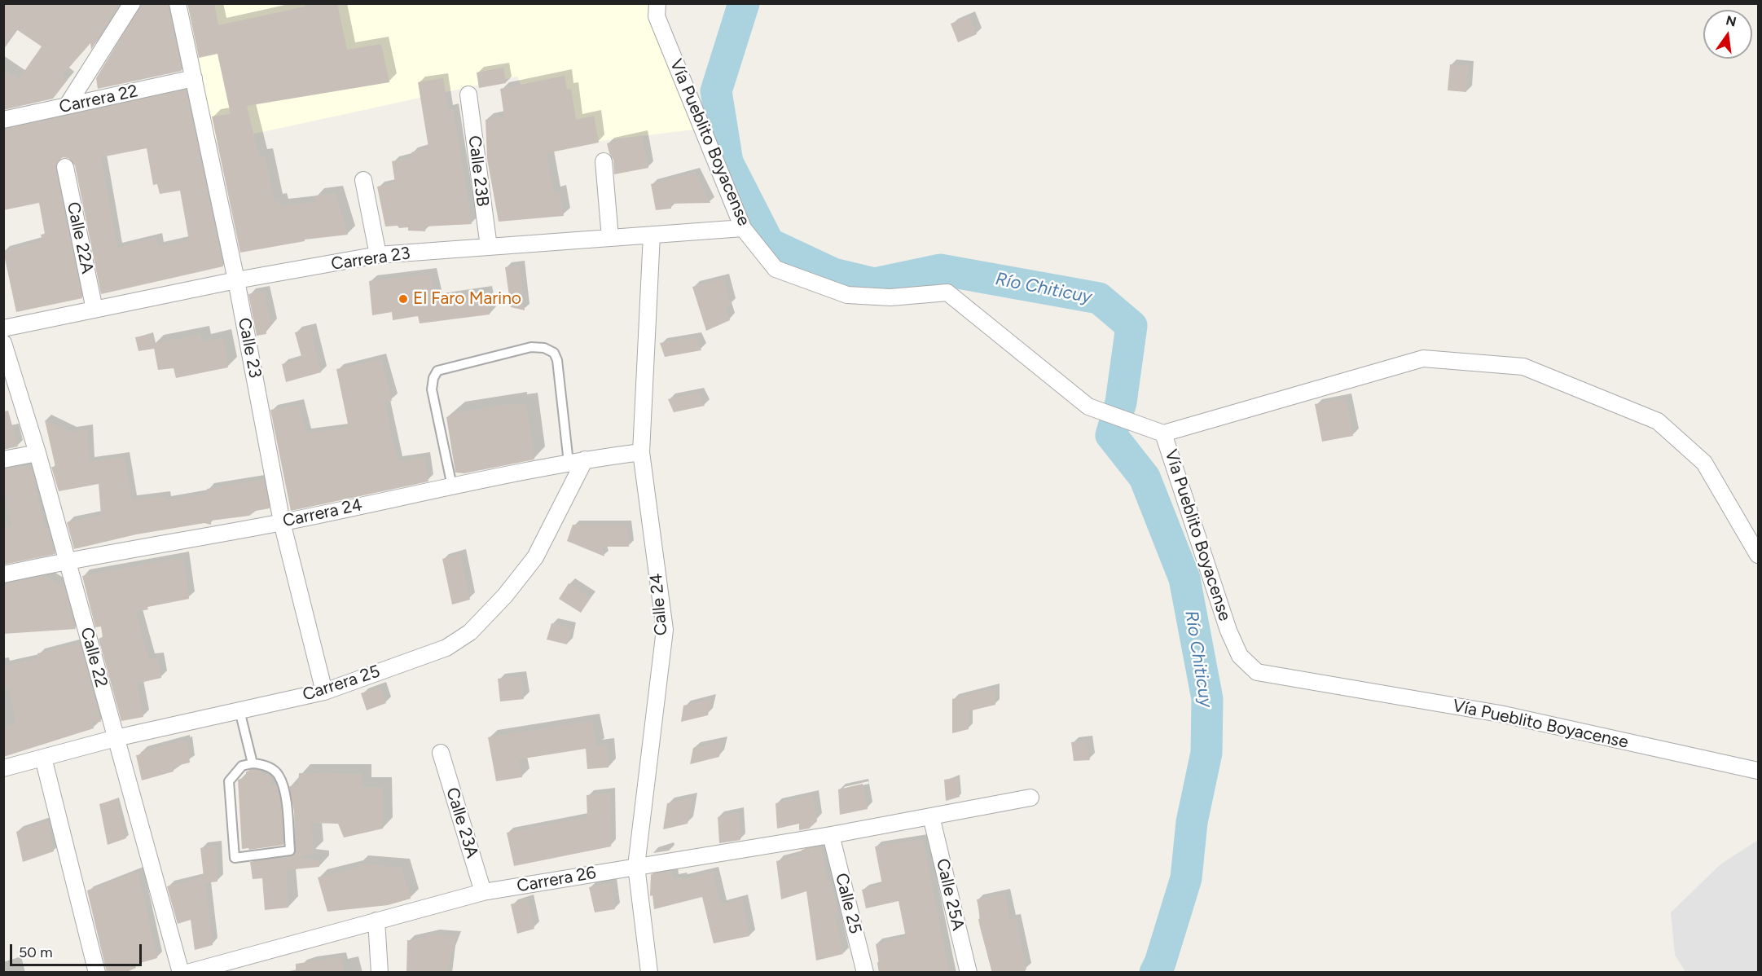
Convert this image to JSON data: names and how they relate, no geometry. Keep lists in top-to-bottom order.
{
  "streets": {
    "street": [
      "Carrera 22",
      "Vía Pueblito Boyacense",
      "Calle 23B",
      "Calle 22A",
      "Carrera 23",
      "Calle 23",
      "Carrera 24",
      "Calle 24",
      "Calle 22",
      "Carrera 25",
      "Calle 23A",
      "Carrera 26",
      "Calle 25A",
      "Calle 25"
    ]
  },
  "crossings": [
    ["Carrera 22", "Calle 23"],
    ["Vía Pueblito Boyacense", "Carrera 23"],
    ["Calle 23B", "Carrera 23"],
    ["Calle 22A", "Carrera 23"],
    ["Carrera 23", "Calle 23"],
    ["Carrera 23", "Calle 24"],
    ["Calle 23", "Carrera 24"],
    ["Calle 23", "Carrera 25"],
    ["Carrera 24", "Calle 24"],
    ["Carrera 24", "Calle 22"],
    ["Carrera 24", "Carrera 25"],
    ["Calle 24", "Carrera 26"],
    ["Calle 22", "Carrera 25"],
    ["Calle 23A", "Carrera 26"],
    ["Carrera 26", "Calle 25A"],
    ["Carrera 26", "Calle 25"]
  ],
  "water": ["Río Chiticuy"],
  "places": ["El Faro Marino"],
  "scale_bar": "50 m",
  "north": "top"
}
